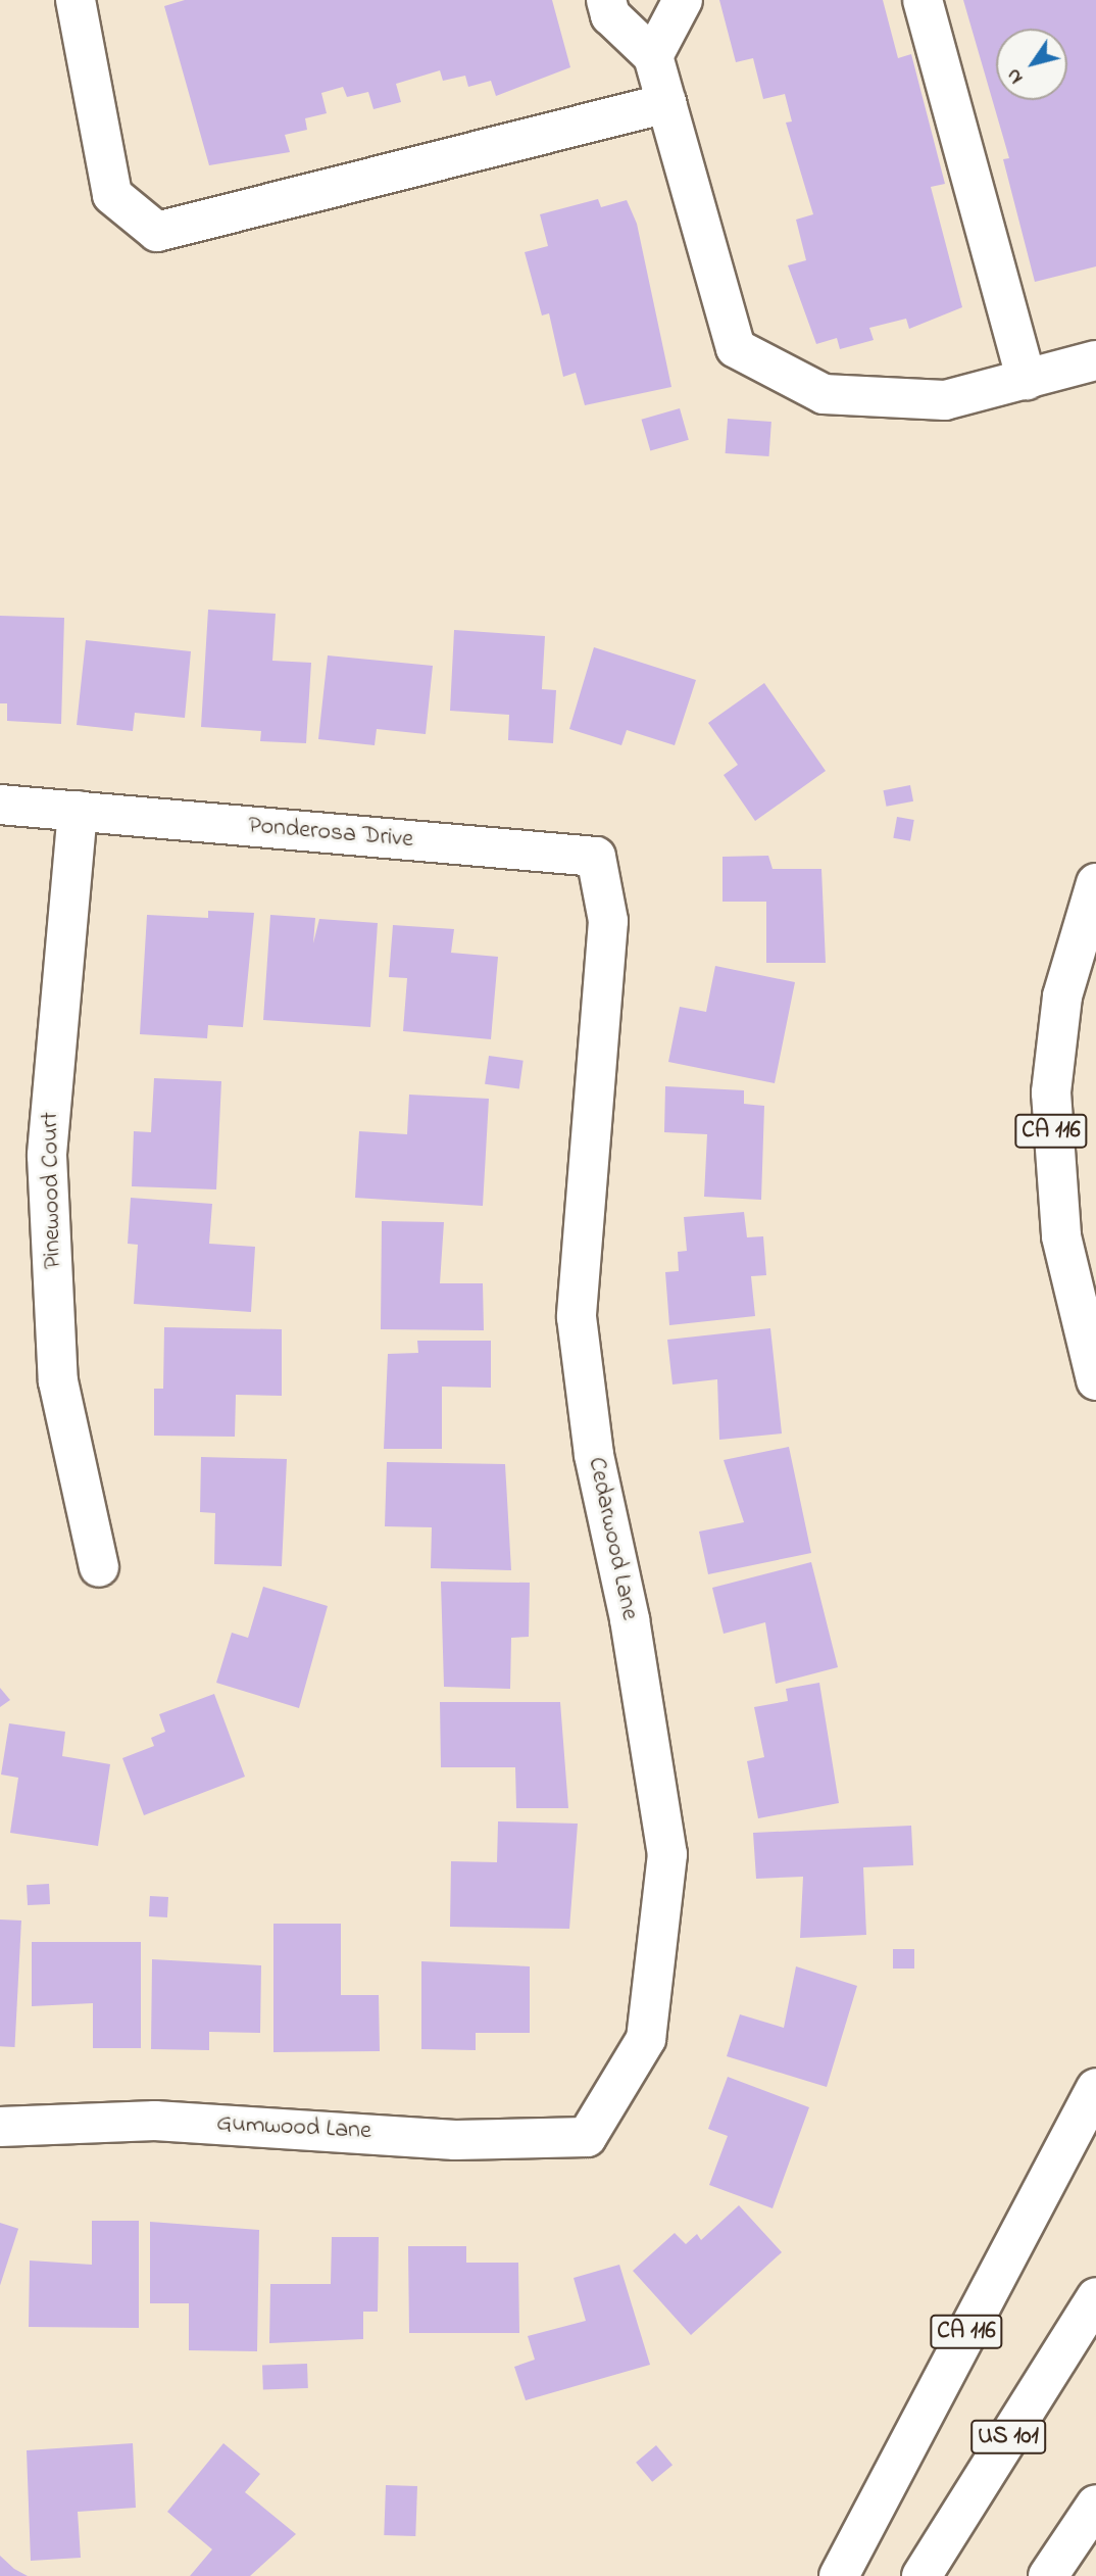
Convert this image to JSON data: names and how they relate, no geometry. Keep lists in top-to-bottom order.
{
  "streets": {
    "main road": [
      "Ponderosa Drive",
      "CA 116",
      "Pinewood Court",
      "Cedarwood Lane",
      "Gumwood Lane",
      "US 101"
    ]
  },
  "crossings": [
    ["Ponderosa Drive", "Pinewood Court"],
    ["Ponderosa Drive", "Cedarwood Lane"],
    ["Cedarwood Lane", "Gumwood Lane"]
  ],
  "north": "bottom left"
}
